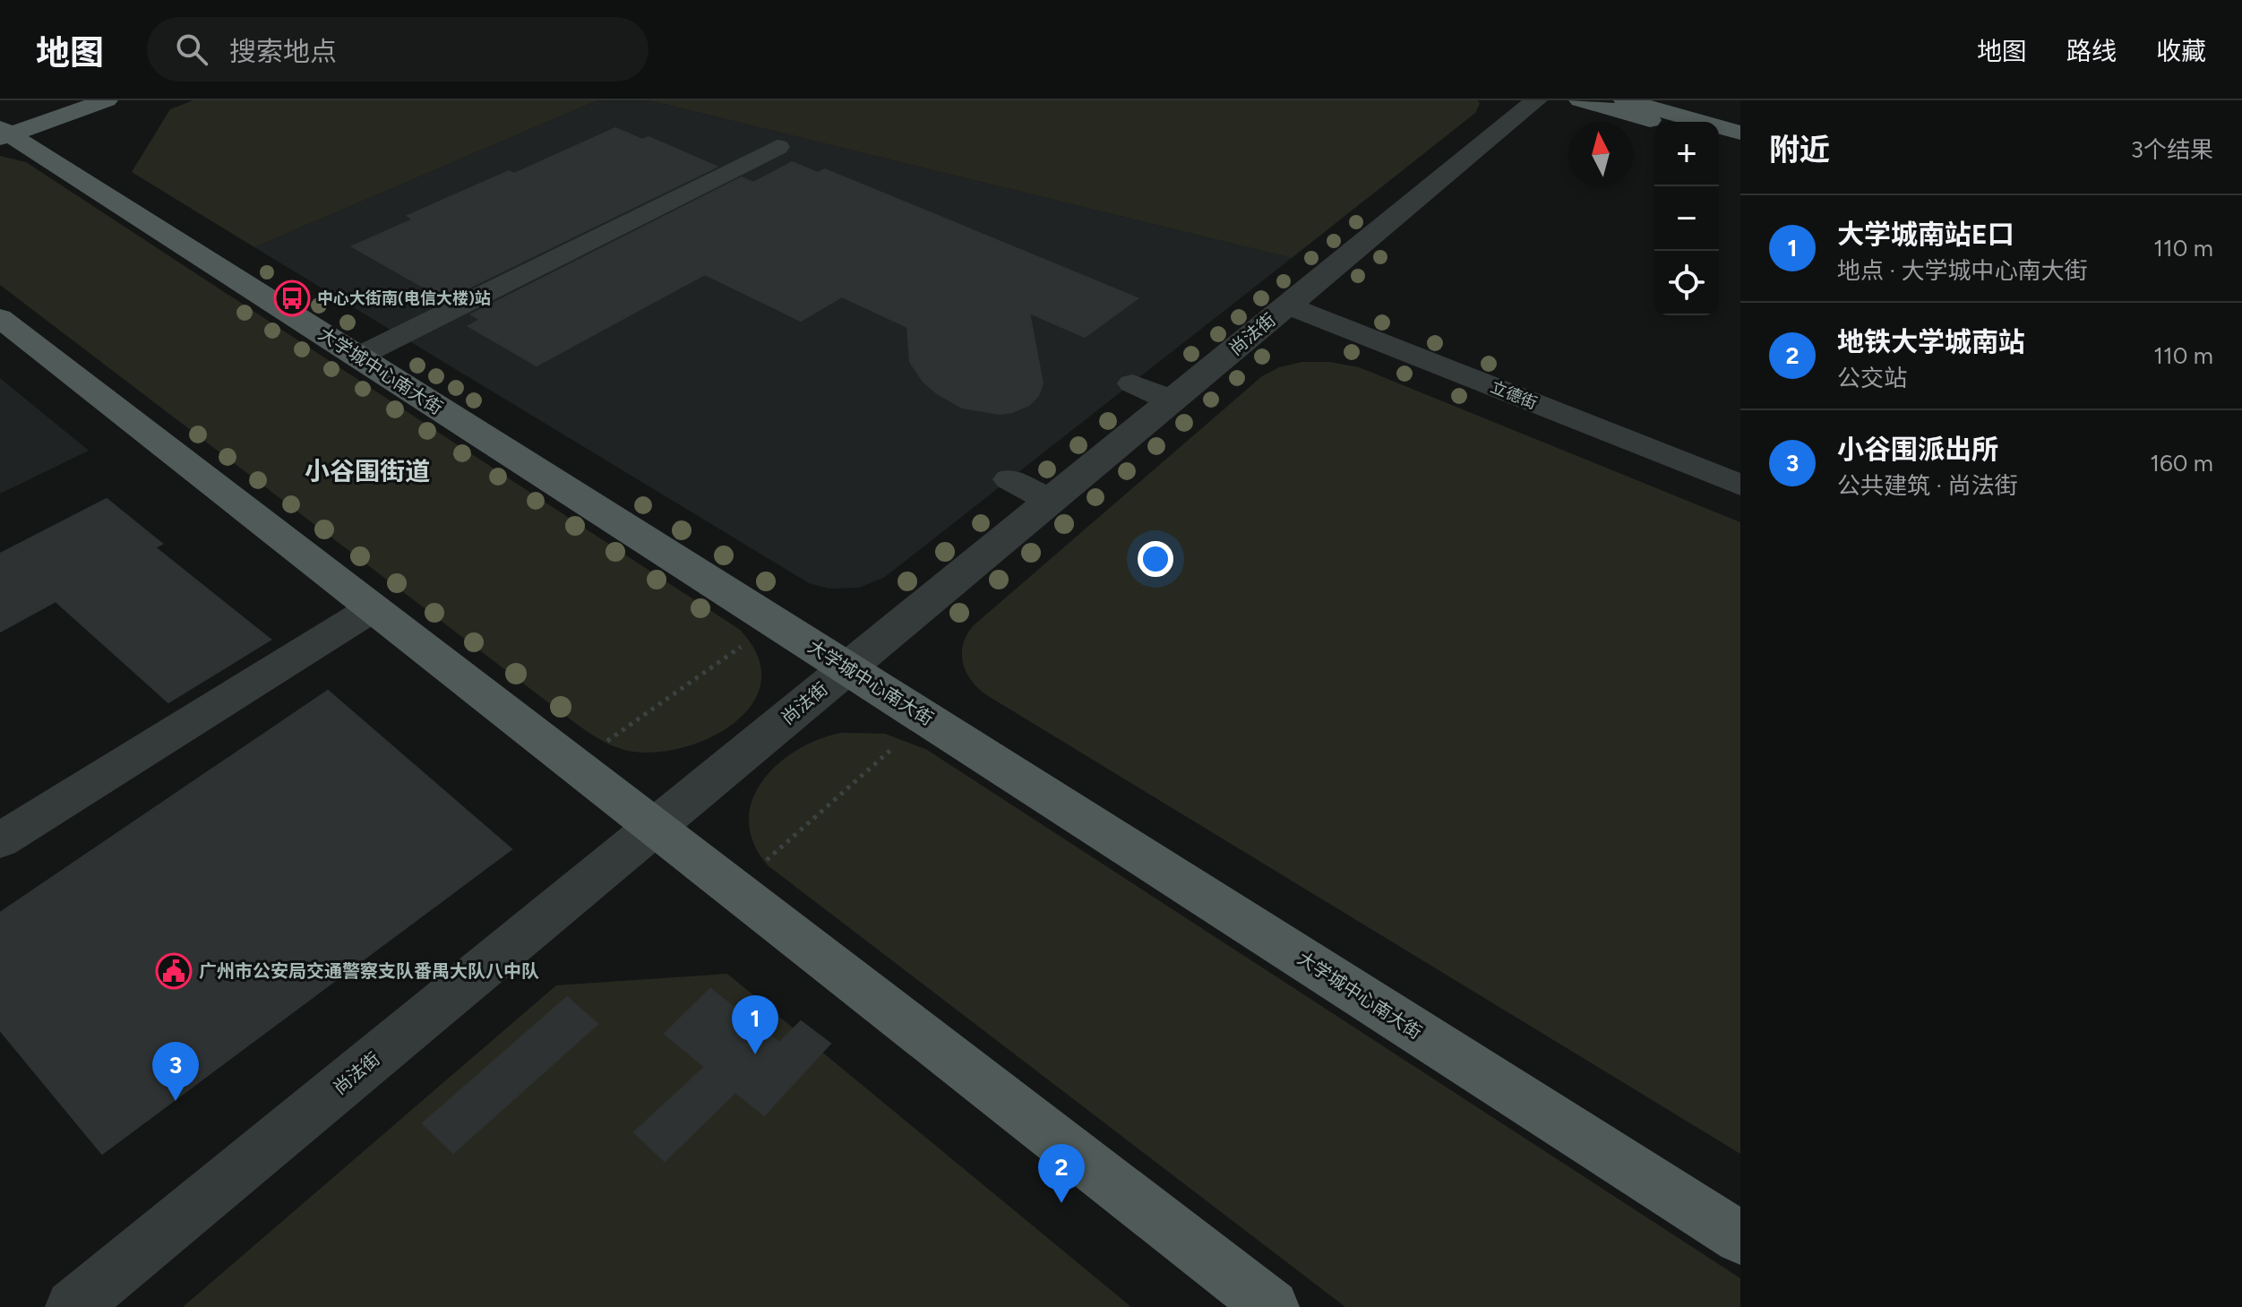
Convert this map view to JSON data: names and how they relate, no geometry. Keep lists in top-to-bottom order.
{
  "streets": {
    "main road": ["大学城中心南大街"],
    "street": ["尚法街", "立德街"]
  },
  "crossings": [
    ["尚法街", "大学城中心南大街"],
    ["尚法街", "立德街"]
  ],
  "districts": ["小谷围街道"],
  "places": {
    "bus stop": ["中心大街南(电信大楼)站"],
    "public building": ["广州市公安局交通警察支队番禺大队八中队"]
  },
  "north": "top",
  "page": {
    "header": "地图",
    "search": "搜索地点",
    "nav": ["地图", "路线", "收藏"],
    "heading": ["附近", "3个结果"],
    "map_buttons": ["+", "−"],
    "list": [
      {
        "mark": "1",
        "name": "大学城南站E口",
        "note": "地点 · 大学城中心南大街",
        "value": "110 m"
      },
      {
        "mark": "2",
        "name": "地铁大学城南站",
        "note": "公交站",
        "value": "110 m"
      },
      {
        "mark": "3",
        "name": "小谷围派出所",
        "note": "公共建筑 · 尚法街",
        "value": "160 m"
      }
    ],
    "pins": ["1", "3", "2"]
  }
}
